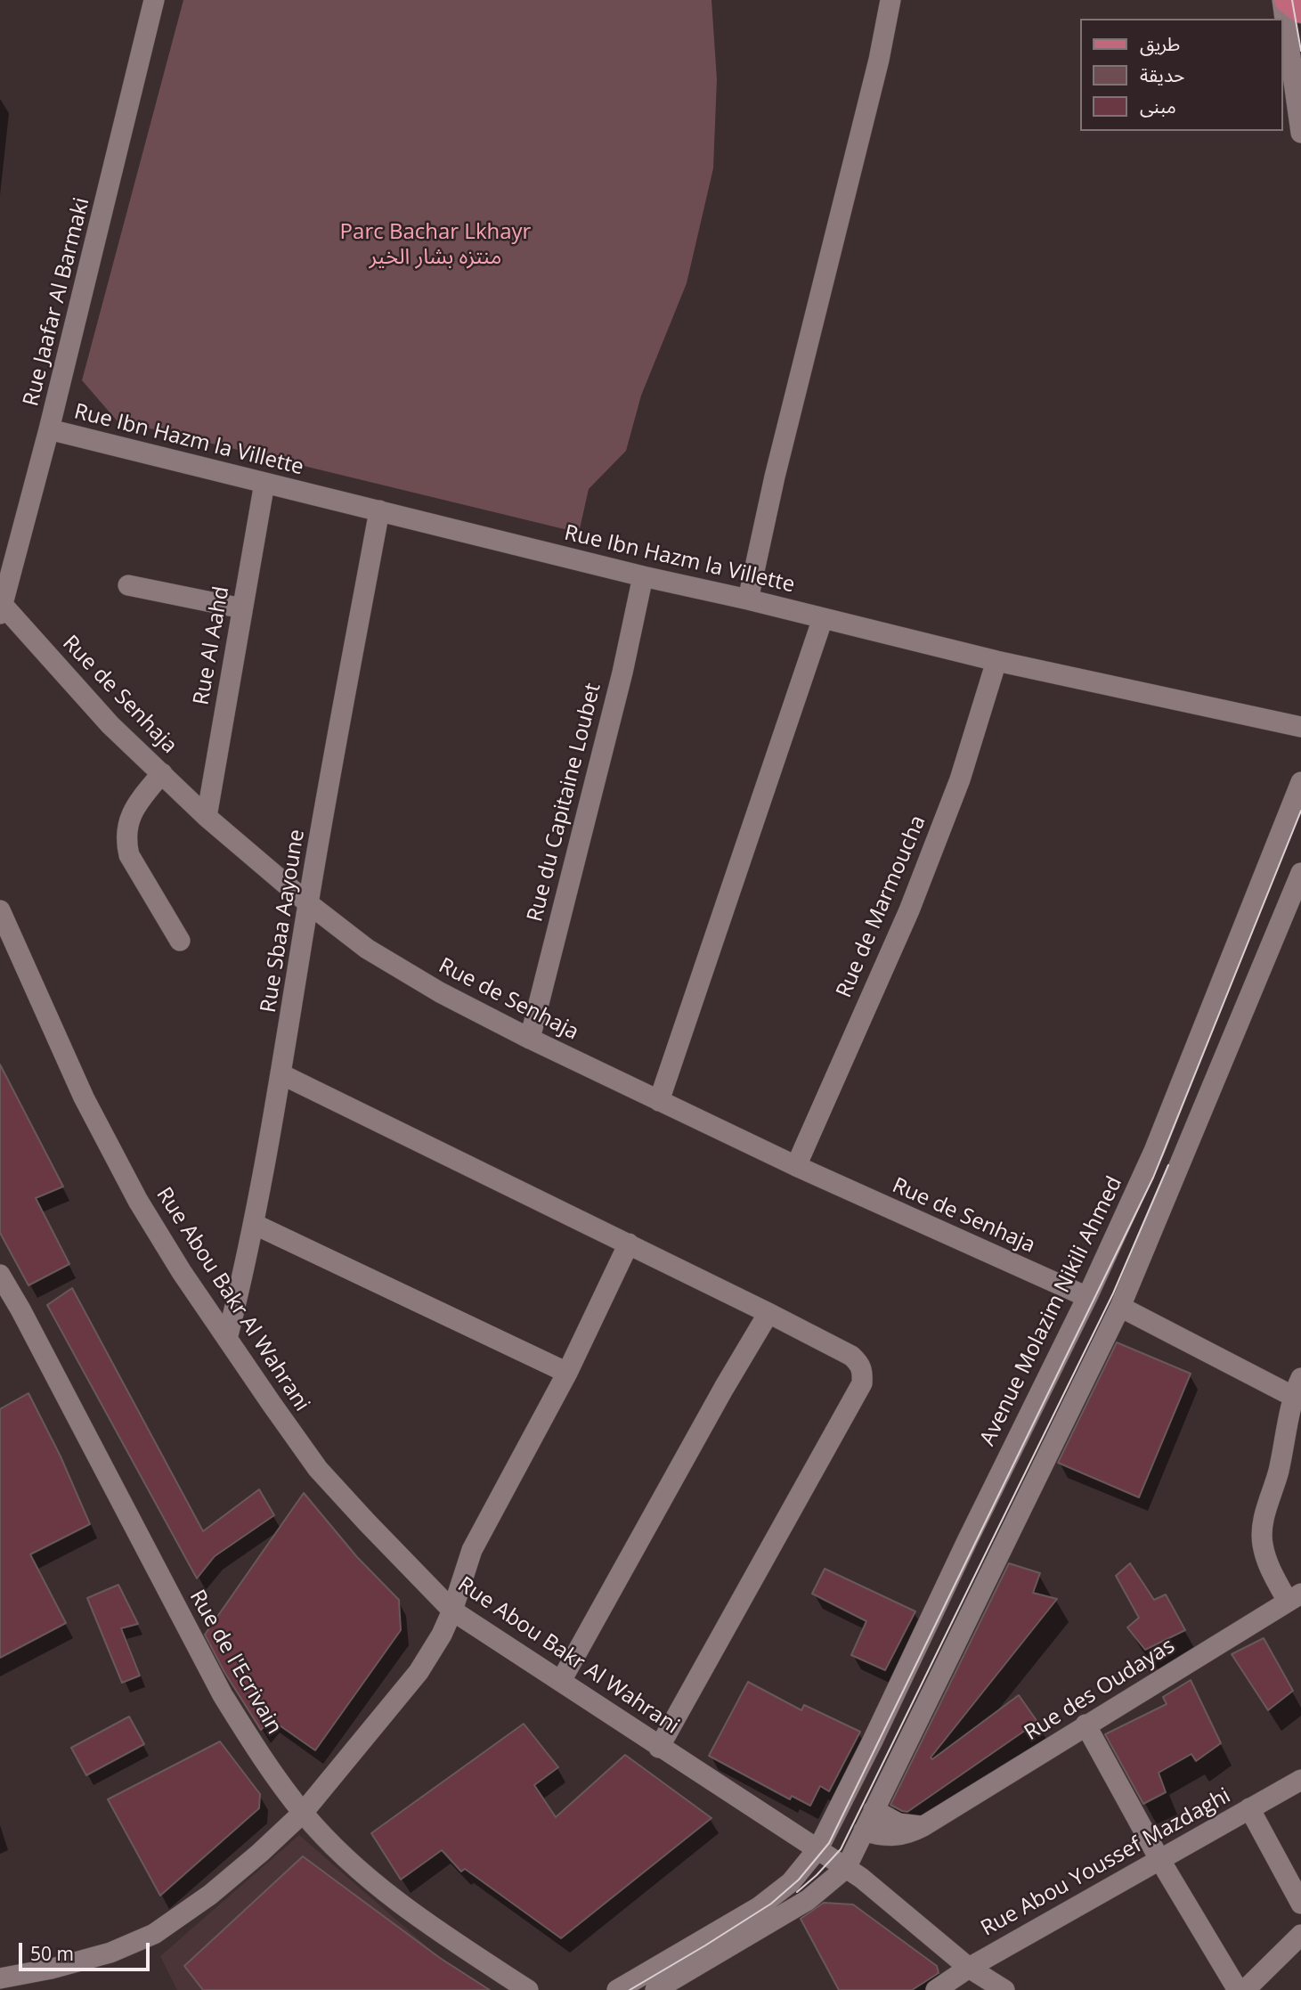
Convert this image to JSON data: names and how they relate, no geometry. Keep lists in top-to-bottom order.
{
  "streets": {
    "street": [
      "Rue Jaafar Al Barmaki",
      "Rue Ibn Hazm la Villette",
      "Rue Al Aahd",
      "Rue de Senhaja",
      "Rue du Capitaine Loubet",
      "Rue de Marmoucha",
      "Rue Sbaa Aayoune",
      "Rue Abou Bakr Al Wahrani",
      "Avenue Molazim Nikili Ahmed",
      "Rue de l'Ecrivain",
      "Rue des Oudayas",
      "Rue Abou Youssef Mazdaghi"
    ]
  },
  "crossings": [
    ["Rue Jaafar Al Barmaki", "Rue Ibn Hazm la Villette"],
    ["Rue Jaafar Al Barmaki", "Rue de Senhaja"],
    ["Rue Ibn Hazm la Villette", "Rue Al Aahd"],
    ["Rue Ibn Hazm la Villette", "Rue du Capitaine Loubet"],
    ["Rue Ibn Hazm la Villette", "Rue de Marmoucha"],
    ["Rue Ibn Hazm la Villette", "Rue Sbaa Aayoune"],
    ["Rue Al Aahd", "Rue de Senhaja"],
    ["Rue de Senhaja", "Rue du Capitaine Loubet"],
    ["Rue de Senhaja", "Rue de Marmoucha"],
    ["Rue de Senhaja", "Rue Sbaa Aayoune"],
    ["Rue de Senhaja", "Avenue Molazim Nikili Ahmed"],
    ["Rue Sbaa Aayoune", "Rue Abou Bakr Al Wahrani"],
    ["Rue Abou Bakr Al Wahrani", "Avenue Molazim Nikili Ahmed"],
    ["Rue Abou Bakr Al Wahrani", "Rue Abou Youssef Mazdaghi"]
  ],
  "parks": ["Parc Bachar Lkhayr منتزه بشار الخير"],
  "legend": ["طريق", "حديقة", "مبنى"],
  "scale_bar": "50 m"
}
